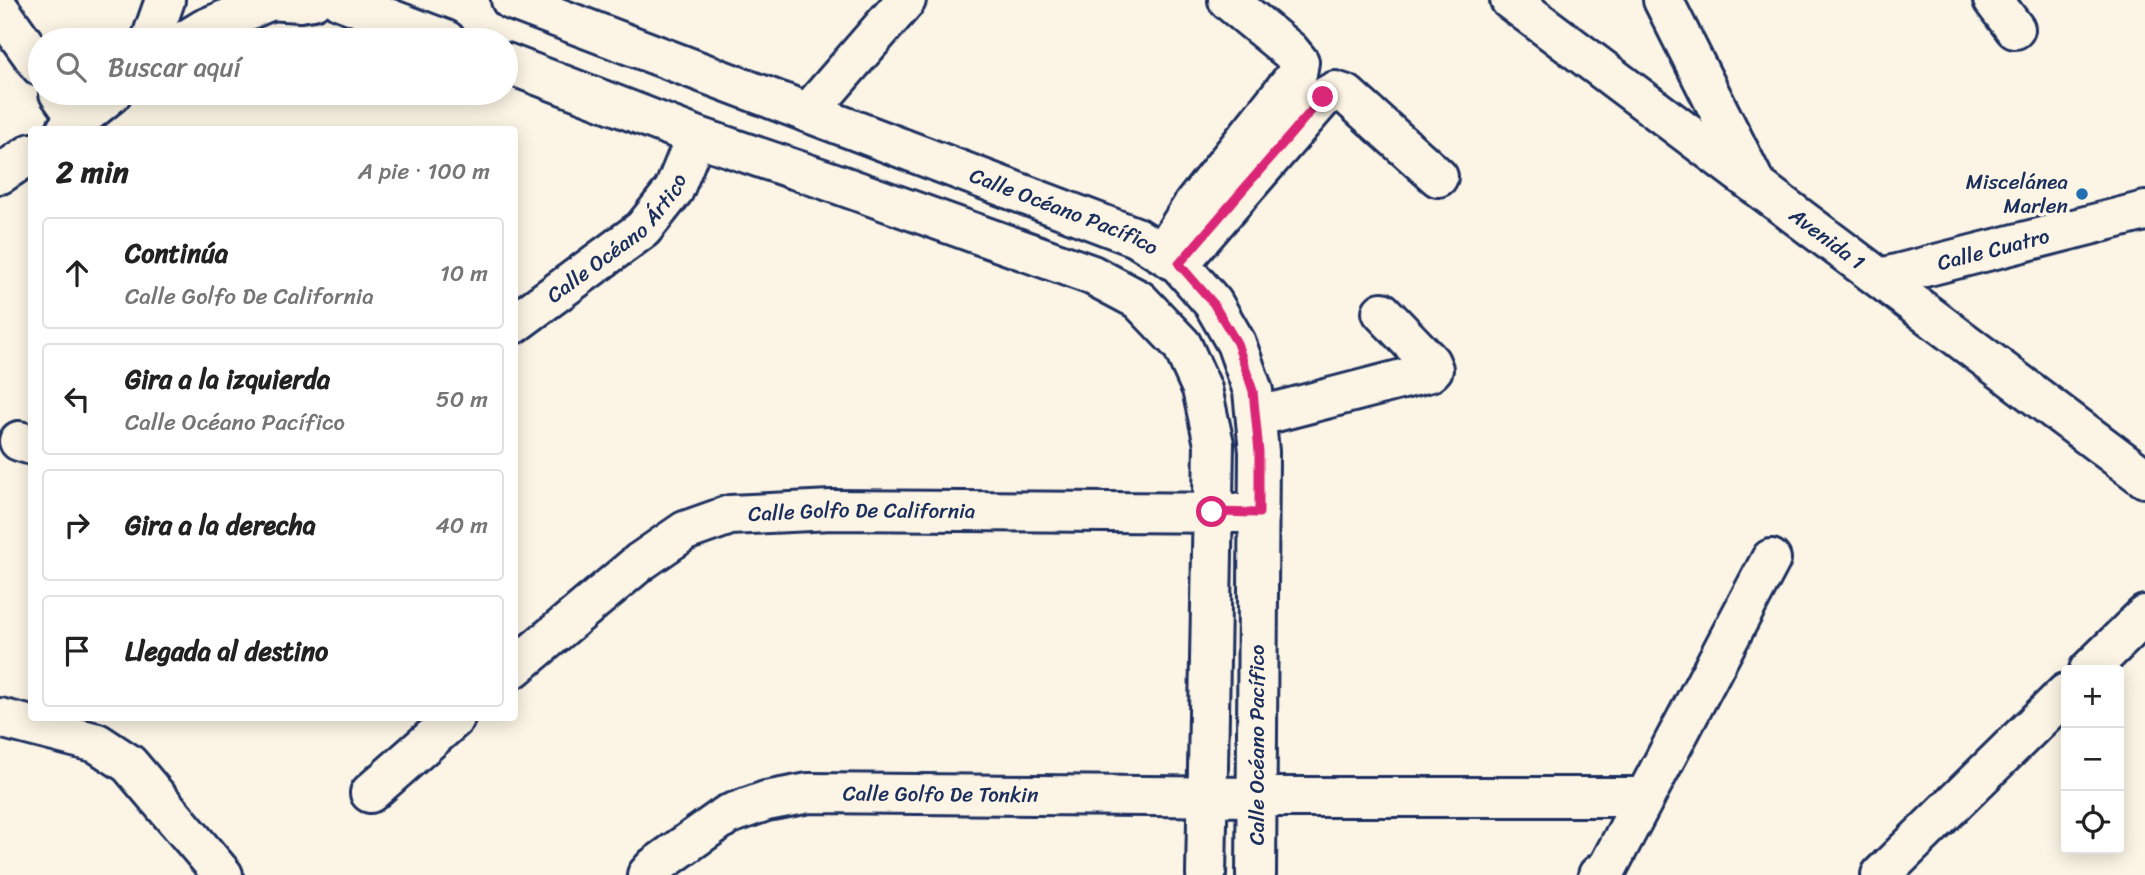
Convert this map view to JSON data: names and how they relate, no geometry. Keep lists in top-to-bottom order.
{
  "streets": {
    "street": [
      "Calle Océano Pacífico",
      "Calle Océano Ártico",
      "Avenida 1",
      "Calle Cuatro",
      "Calle Golfo De California",
      "Calle Golfo De Tonkin"
    ]
  },
  "crossings": [
    ["Calle Océano Pacífico", "Calle Golfo De California"],
    ["Calle Océano Pacífico", "Calle Golfo De Tonkin"],
    ["Avenida 1", "Calle Cuatro"]
  ],
  "places": ["Miscelánea Marlen"],
  "page": {
    "search": "Buscar aquí",
    "heading": ["2 min", "A pie · 100 m"],
    "list": [
      ["Continúa", "Calle Golfo De California", "10 m"],
      ["Gira a la izquierda", "Calle Océano Pacífico", "50 m"],
      ["Gira a la derecha", "40 m"],
      "Llegada al destino"
    ],
    "map_buttons": ["+", "−"]
  }
}
